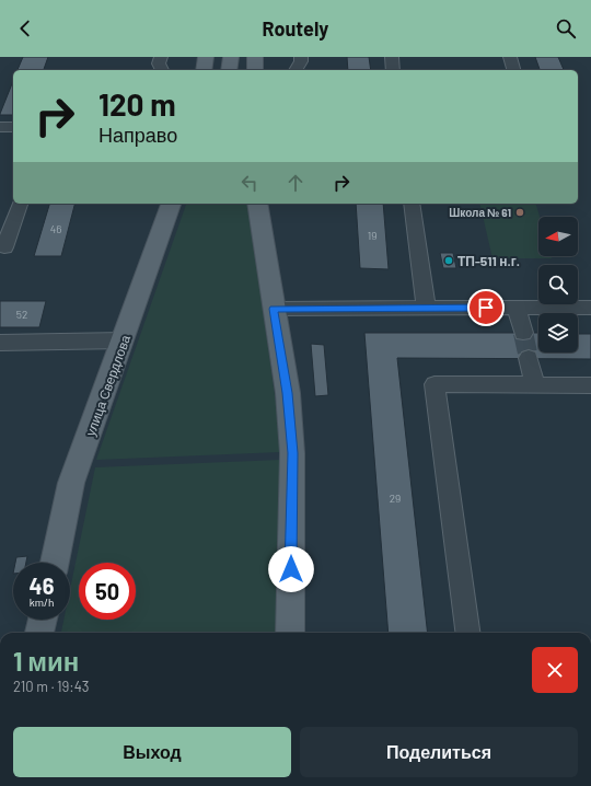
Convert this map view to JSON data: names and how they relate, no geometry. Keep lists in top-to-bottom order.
{
  "streets": {
    "main road": ["улица Свердлова"]
  },
  "places": ["Школа № 61", "ТП-511 н.г."],
  "house_numbers": [
    "46",
    "19",
    "52",
    "29"
  ],
  "north": "left",
  "page": {
    "header": "Routely",
    "turn": ["120 m", "Направо"],
    "speed": "46 km/h",
    "limit": "50",
    "heading": ["1 мин", "210 m · 19:43"],
    "buttons": ["Выход", "Поделиться"]
  }
}
